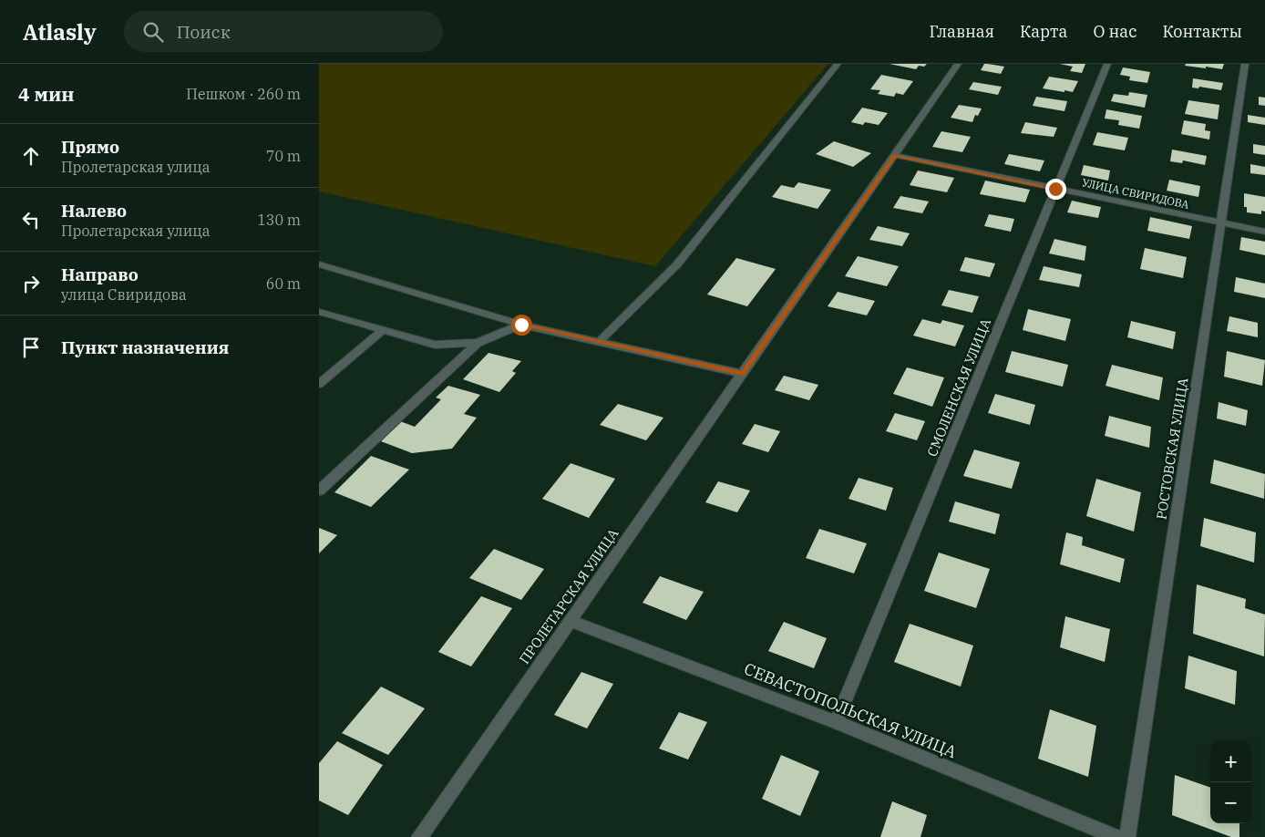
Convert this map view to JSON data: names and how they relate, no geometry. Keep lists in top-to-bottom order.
{
  "streets": {
    "street": [
      "УЛИЦА СВИРИДОВА",
      "СМОЛЕНСКАЯ УЛИЦА",
      "РОСТОВСКАЯ УЛИЦА",
      "ПРОЛЕТАРСКАЯ УЛИЦА",
      "СЕВАСТОПОЛЬСКАЯ УЛИЦА"
    ]
  },
  "crossings": [
    ["УЛИЦА СВИРИДОВА", "СМОЛЕНСКАЯ УЛИЦА"],
    ["УЛИЦА СВИРИДОВА", "РОСТОВСКАЯ УЛИЦА"],
    ["УЛИЦА СВИРИДОВА", "ПРОЛЕТАРСКАЯ УЛИЦА"],
    ["СМОЛЕНСКАЯ УЛИЦА", "СЕВАСТОПОЛЬСКАЯ УЛИЦА"],
    ["ПРОЛЕТАРСКАЯ УЛИЦА", "СЕВАСТОПОЛЬСКАЯ УЛИЦА"]
  ],
  "page": {
    "header": "Atlasly",
    "search": "Поиск",
    "nav": [
      "Главная",
      "Карта",
      "О нас",
      "Контакты"
    ],
    "heading": ["4 мин", "Пешком · 260 m"],
    "list": [
      ["Прямо", "Пролетарская улица", "70 m"],
      ["Налево", "Пролетарская улица", "130 m"],
      ["Направо", "улица Свиридова", "60 m"],
      "Пункт назначения"
    ],
    "map_buttons": ["+", "−"]
  }
}
